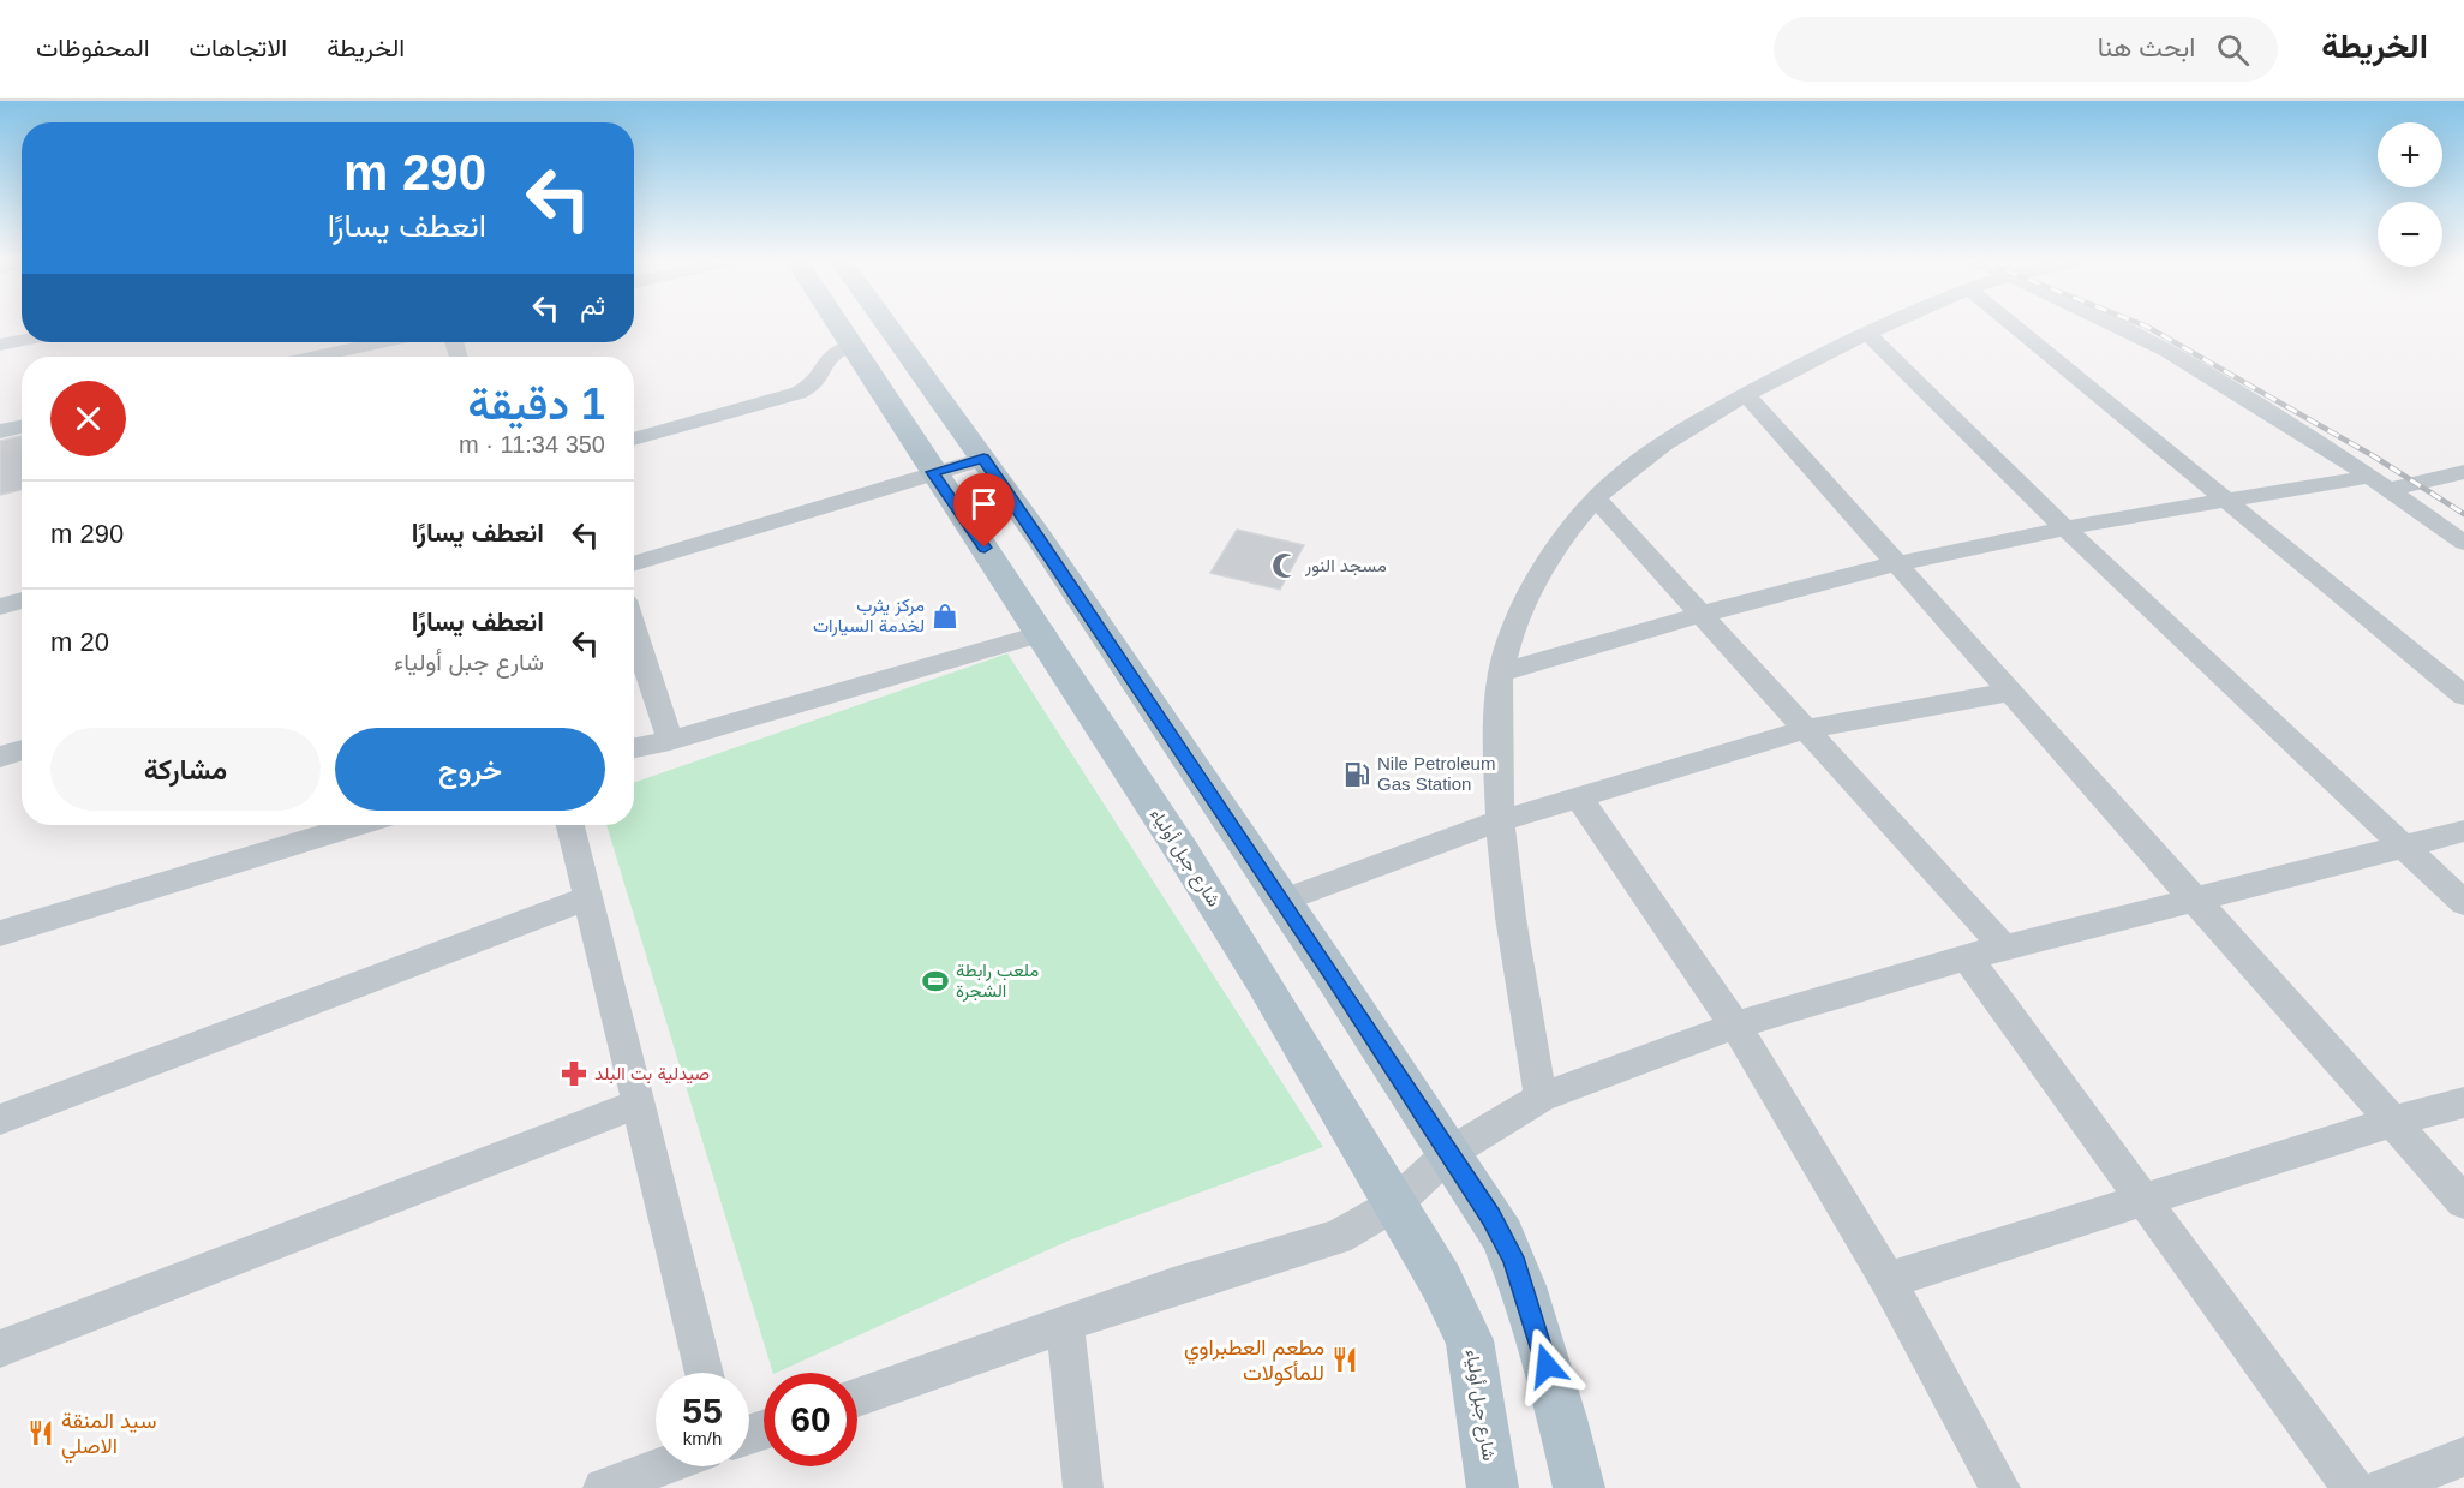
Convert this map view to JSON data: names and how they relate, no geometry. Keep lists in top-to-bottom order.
{
  "streets": {
    "main road": ["شارع جبل أولياء"]
  },
  "places": {
    "mosque": ["مسجد النور"],
    "shop": ["مركز يثرب لخدمة السيارات"],
    "fuel station": ["Nile Petroleum Gas Station"],
    "sports": ["ملعب رابطة الشجرة"],
    "pharmacy": ["صيدلية بت البلد"],
    "restaurant": ["مطعم العطبراوي للمأكولات", "سيد المنقة الاصلي"]
  },
  "page": {
    "header": "الخريطة",
    "search": "ابحث هنا",
    "nav": ["الخريطة", "الاتجاهات", "المحفوظات"],
    "map_buttons": ["+", "−"],
    "turn": ["290 m", "انعطف يسارًا"],
    "then": "ثم",
    "heading": ["1 دقيقة", "350 m · 11:34"],
    "list": [
      {
        "name": "انعطف يسارًا",
        "value": "290 m"
      },
      {
        "name": "انعطف يسارًا",
        "note": "شارع جبل أولياء",
        "value": "20 m"
      }
    ],
    "buttons": ["خروج", "مشاركة"],
    "speed": "55 km/h",
    "limit": "60"
  }
}
